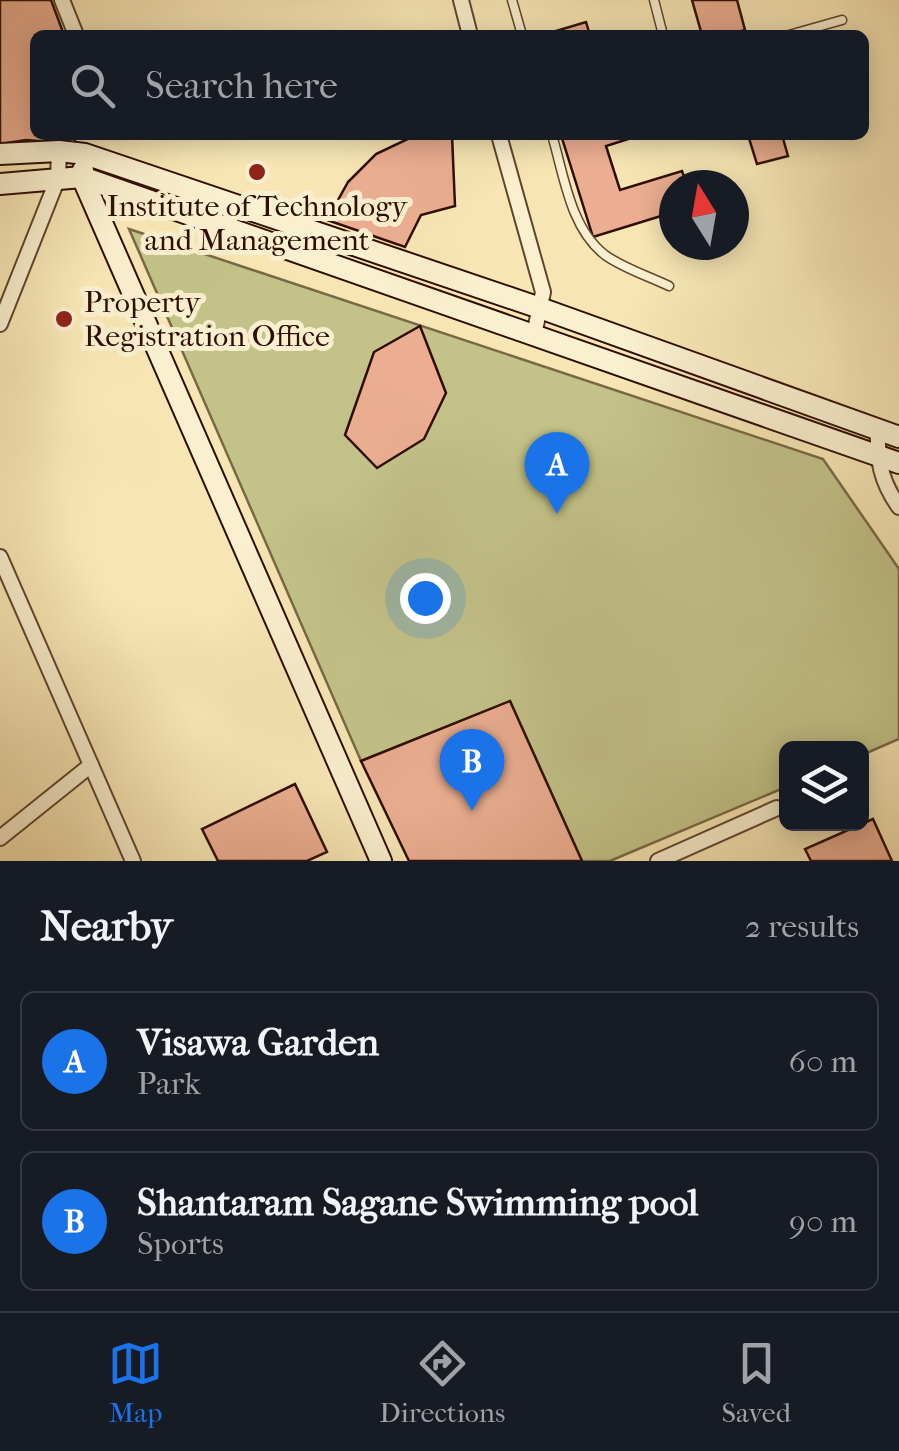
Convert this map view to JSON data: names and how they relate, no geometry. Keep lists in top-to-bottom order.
{
  "places": ["Institute of Technology and Management", "Property Registration Office"],
  "north": "top",
  "page": {
    "search": "Search here",
    "pins": ["A", "B"],
    "heading": ["Nearby", "2 results"],
    "list": [
      {
        "mark": "A",
        "name": "Visawa Garden",
        "note": "Park",
        "value": "60 m"
      },
      {
        "mark": "B",
        "name": "Shantaram Sagane Swimming pool",
        "note": "Sports",
        "value": "90 m"
      }
    ],
    "nav": ["Map", "Directions", "Saved"]
  }
}
